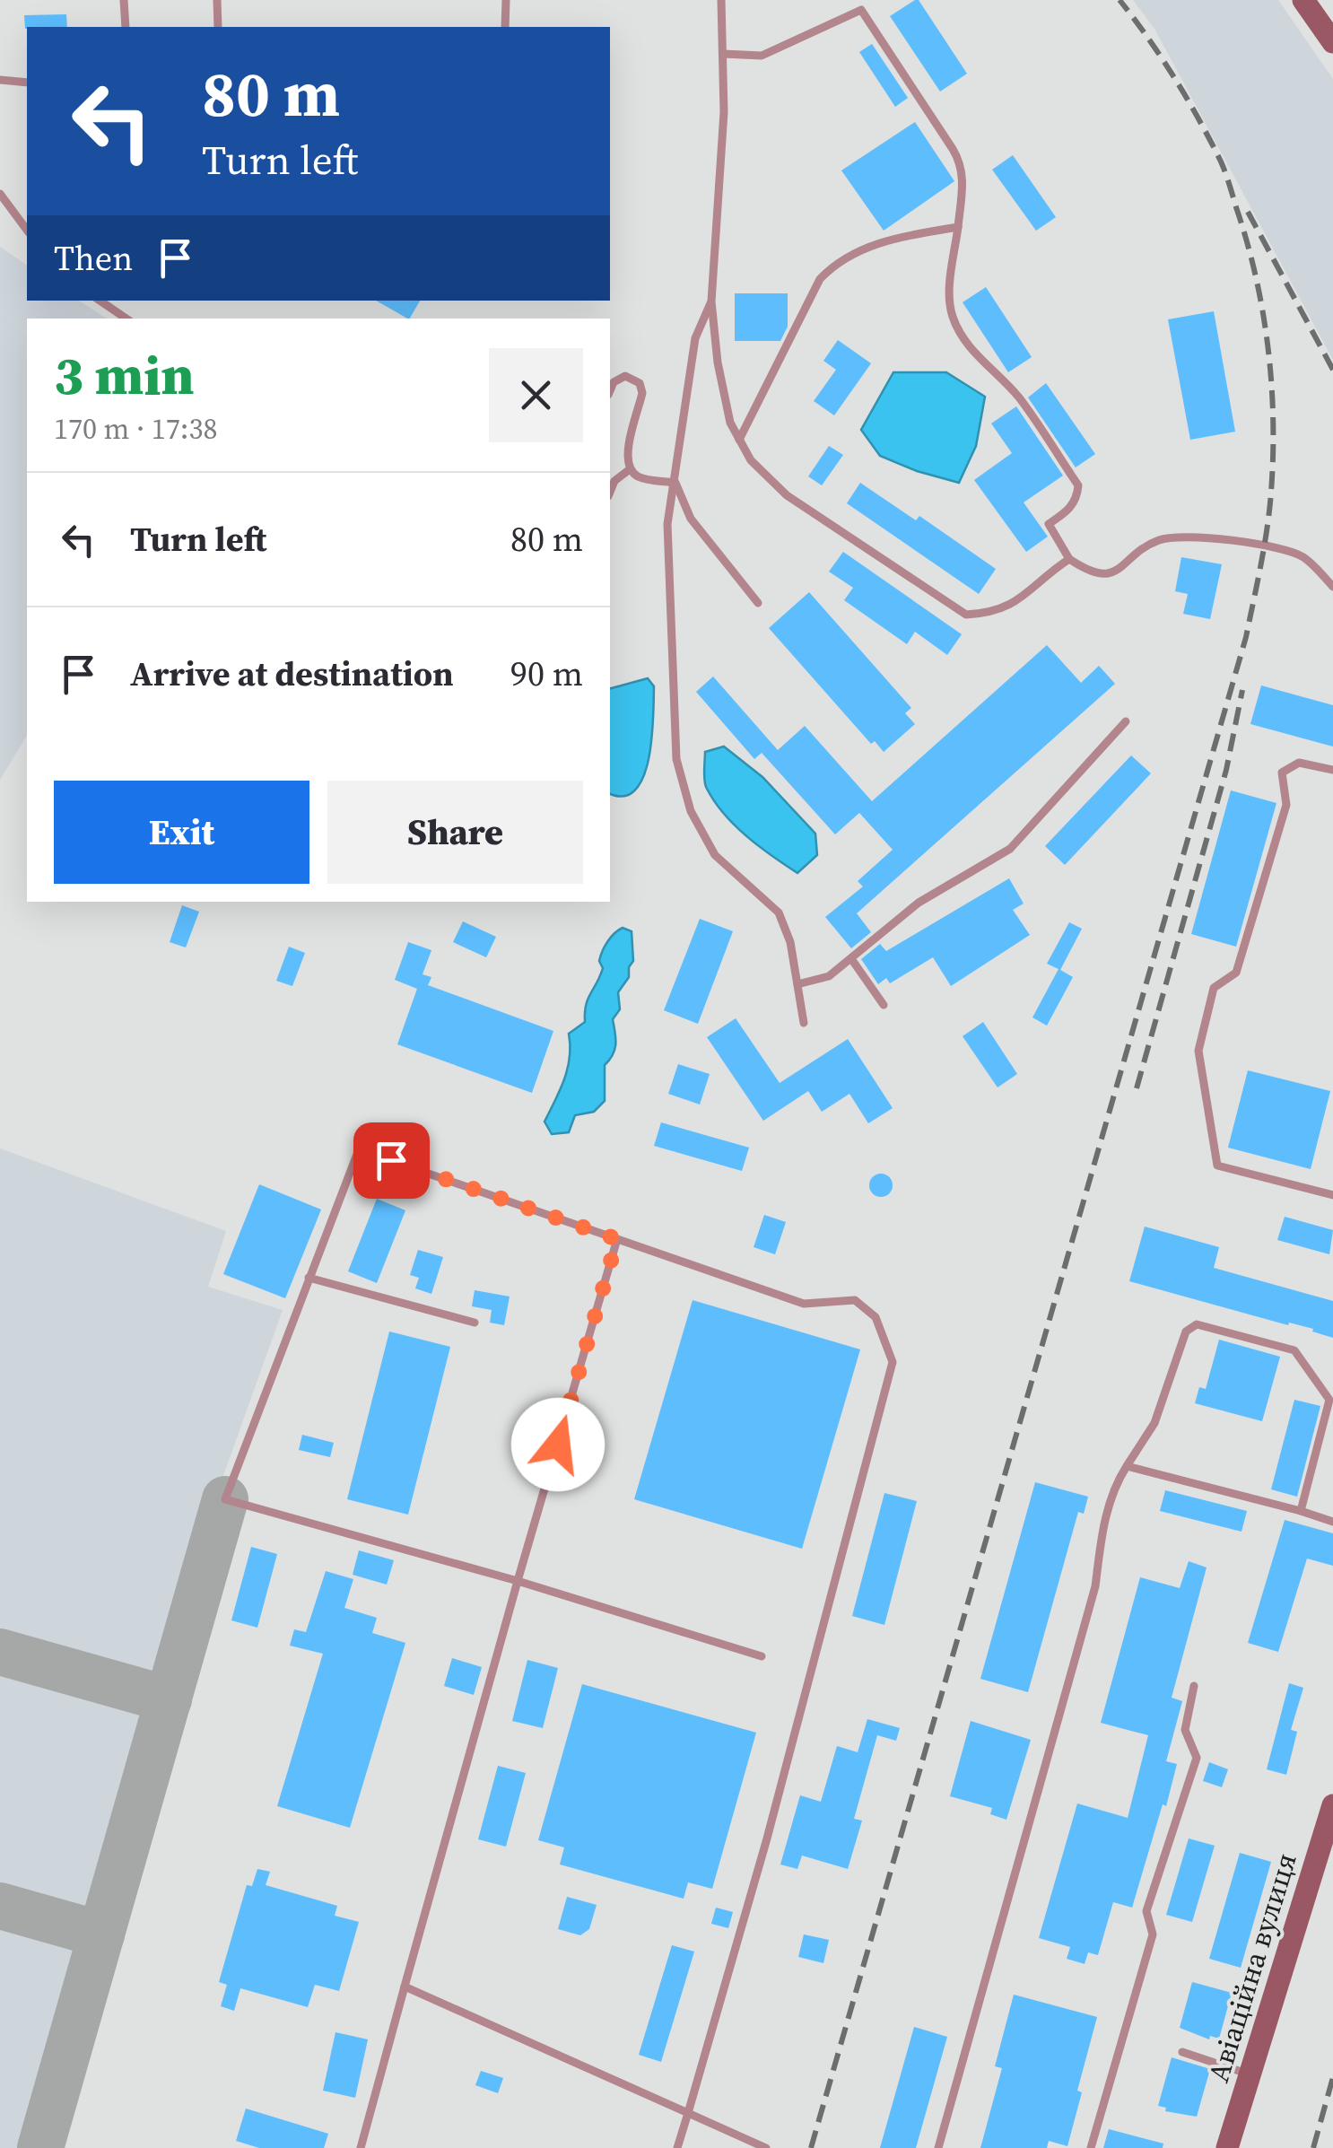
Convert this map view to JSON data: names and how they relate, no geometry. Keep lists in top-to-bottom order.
{
  "streets": {
    "street": ["Авіаційна вулиця"]
  },
  "page": {
    "turn": ["80 m", "Turn left"],
    "then": "Then",
    "heading": ["3 min", "170 m · 17:38"],
    "list": [
      {
        "name": "Turn left",
        "value": "80 m"
      },
      {
        "name": "Arrive at destination",
        "value": "90 m"
      }
    ],
    "buttons": ["Exit", "Share"]
  }
}
